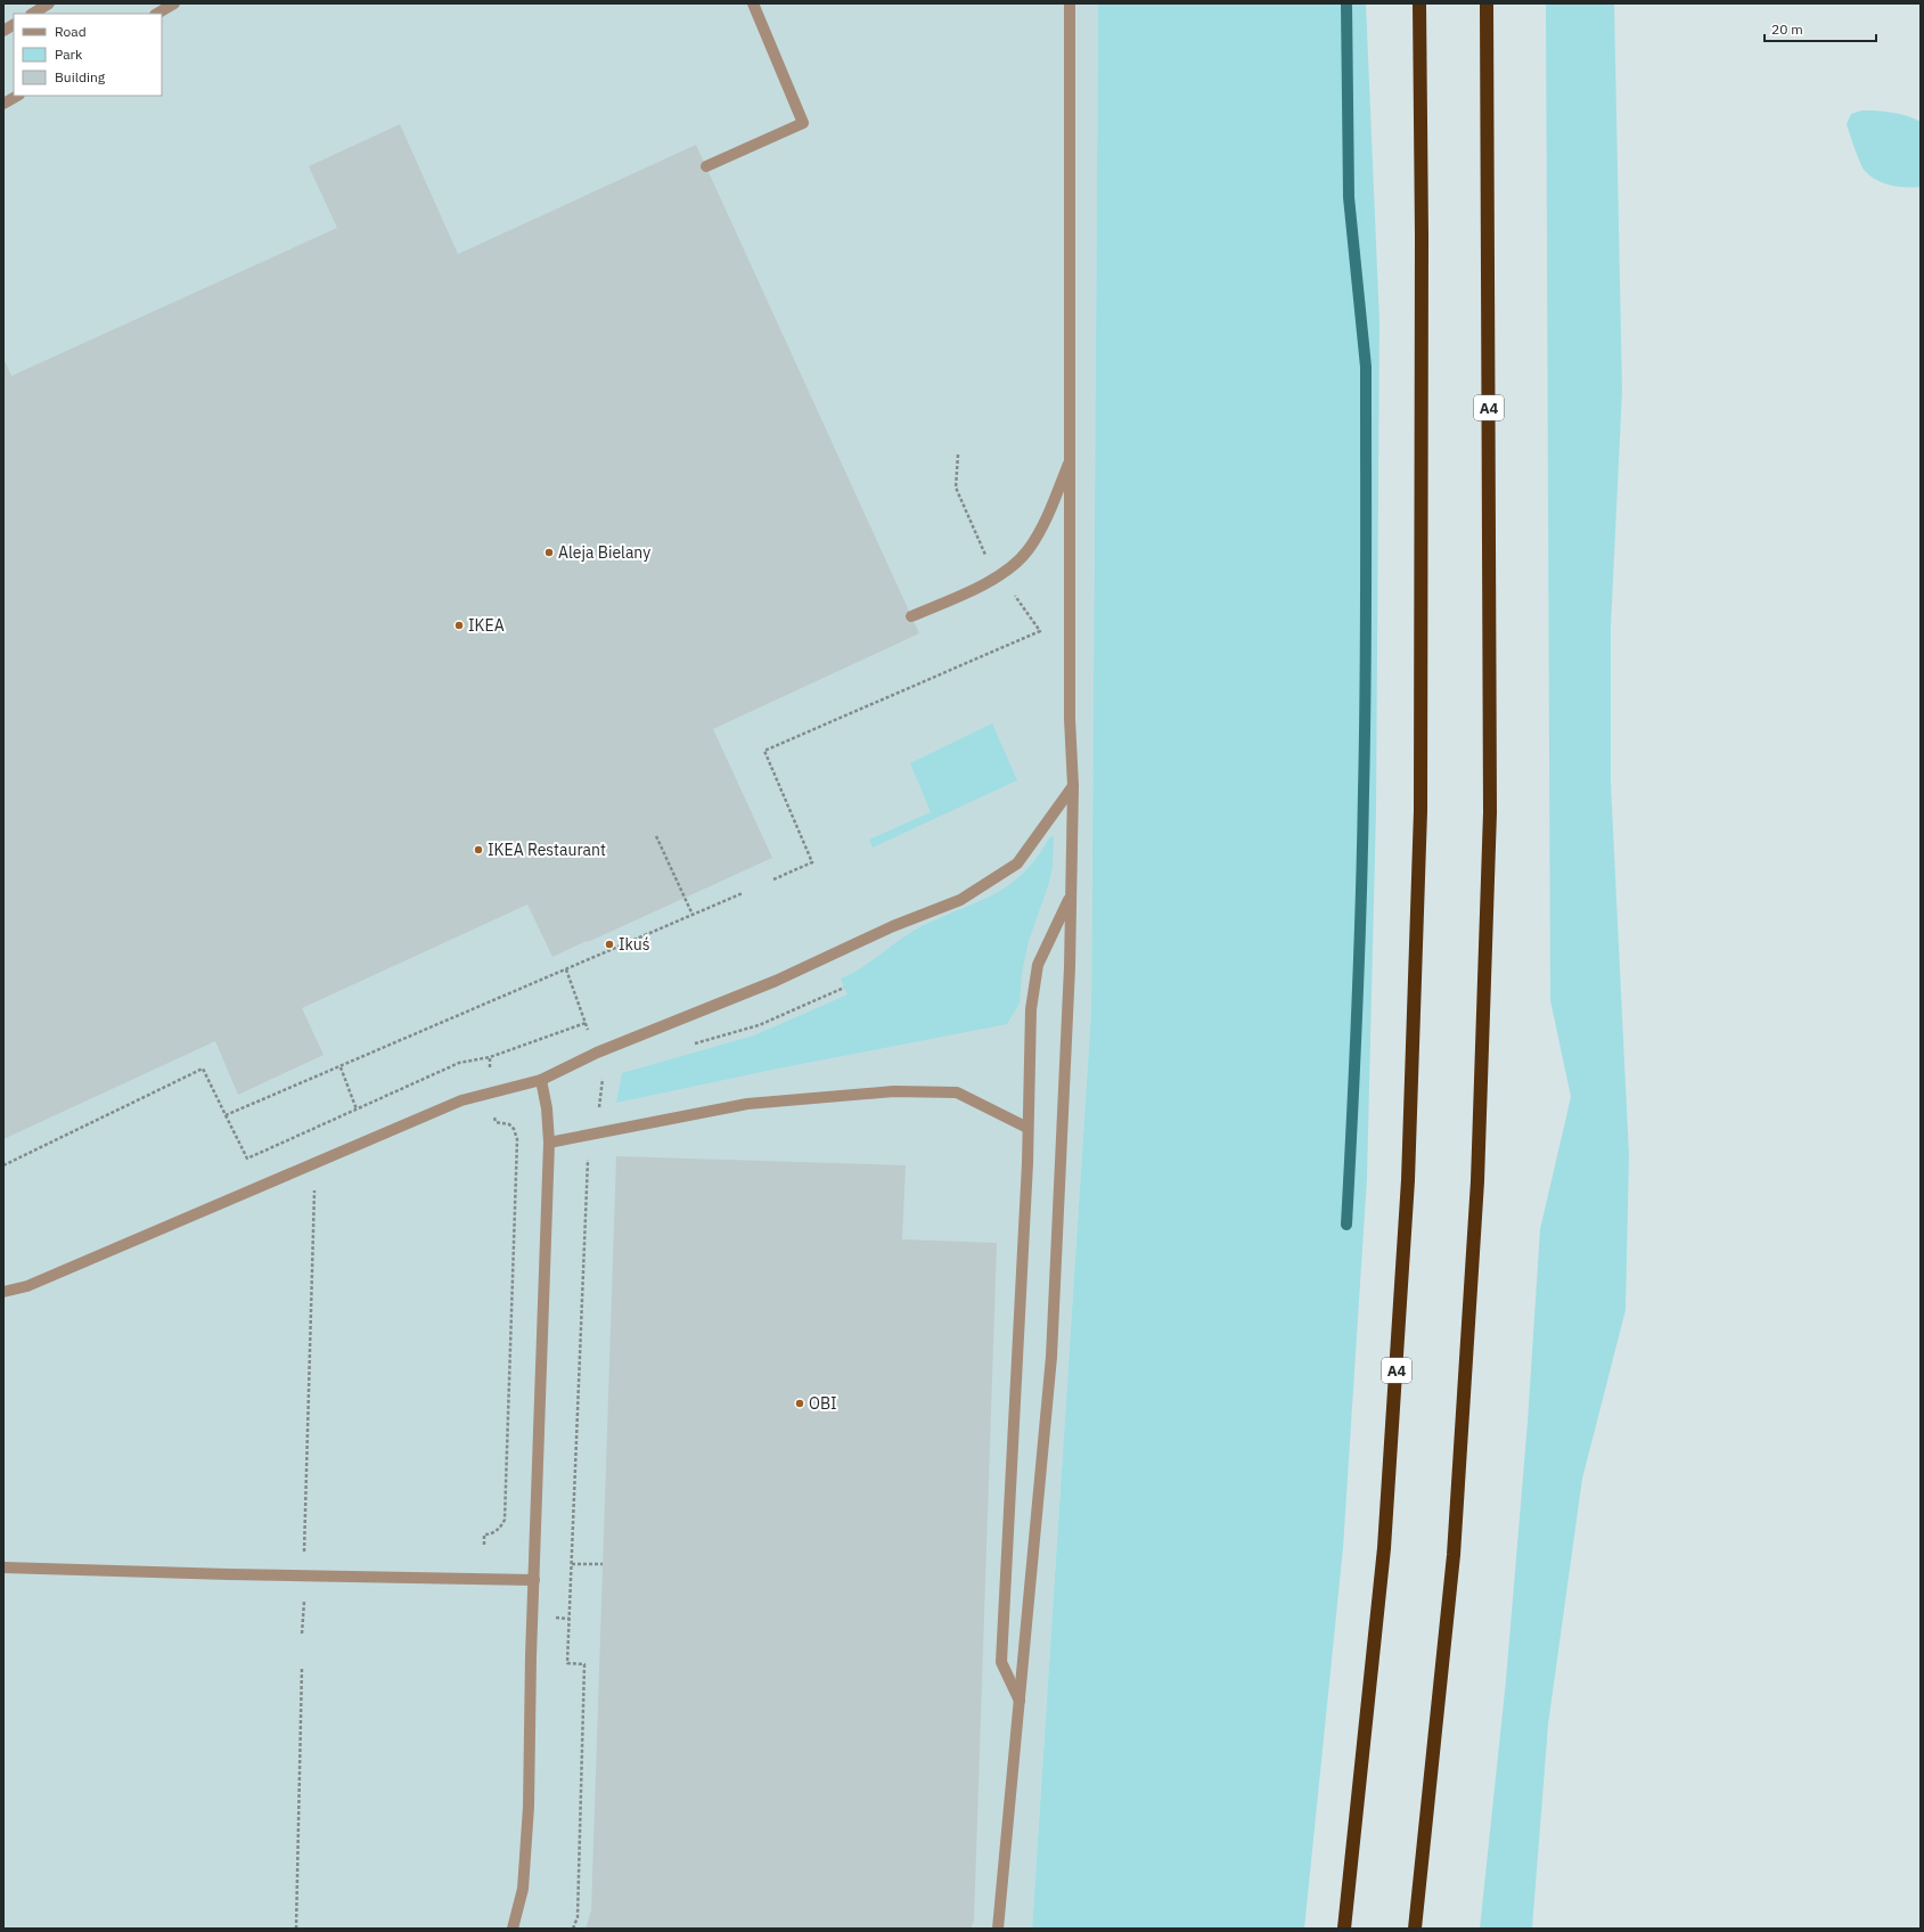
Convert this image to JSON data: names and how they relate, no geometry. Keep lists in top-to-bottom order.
{
  "streets": {
    "highway": ["A4"]
  },
  "places": [
    "Aleja Bielany",
    "IKEA",
    "IKEA Restaurant",
    "Ikuś",
    "OBI"
  ],
  "legend": ["Road", "Park", "Building"],
  "scale_bar": "20 m"
}
